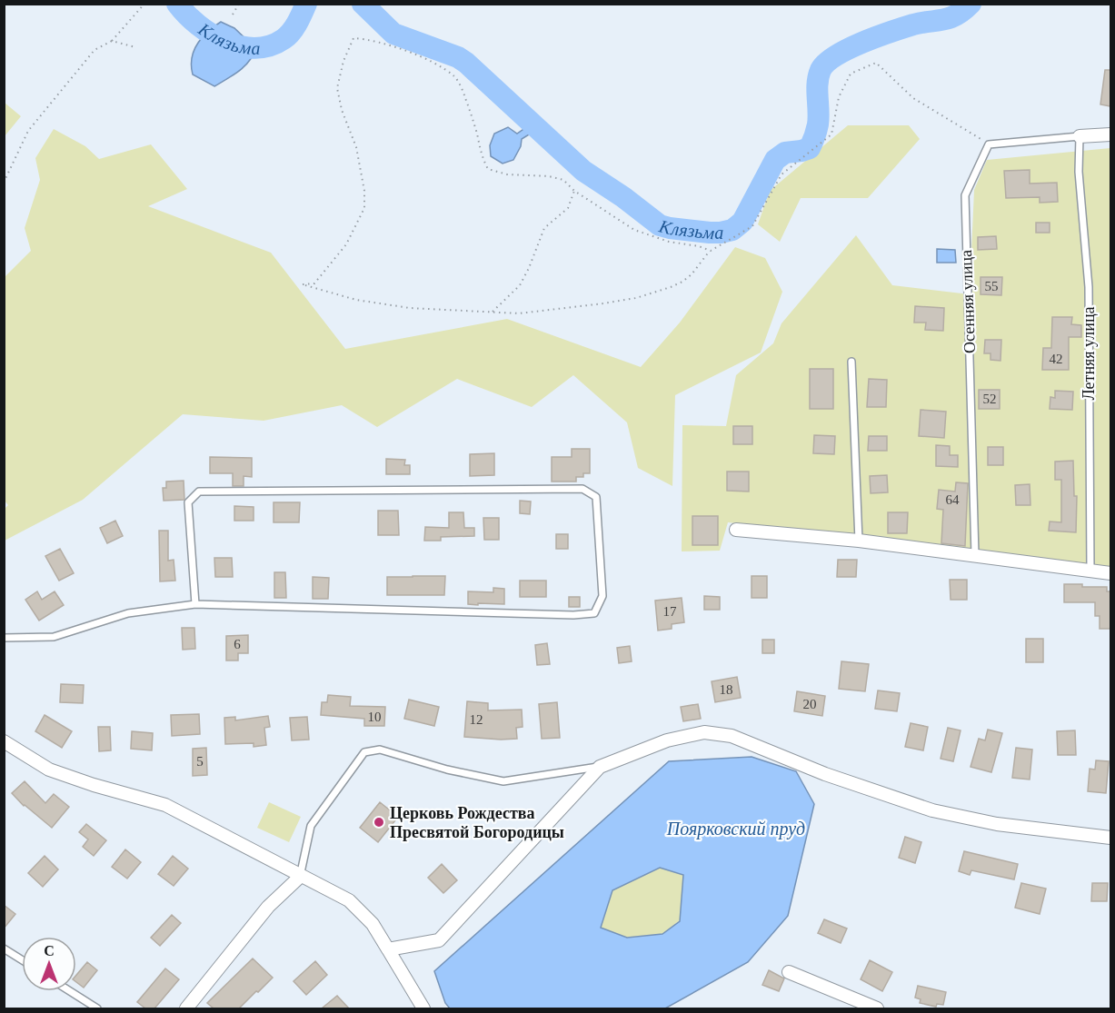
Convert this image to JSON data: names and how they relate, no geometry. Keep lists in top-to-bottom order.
{
  "streets": {
    "lane": ["Осенняя улица", "Летняя улица"]
  },
  "water": ["Клязьма", "Поярковский пруд"],
  "places": ["Церковь Рождества Пресвятой Богородицы"],
  "house_numbers": [
    "55",
    "42",
    "52",
    "64",
    "17",
    "6",
    "18",
    "20",
    "10",
    "12",
    "5"
  ],
  "north": "top"
}
